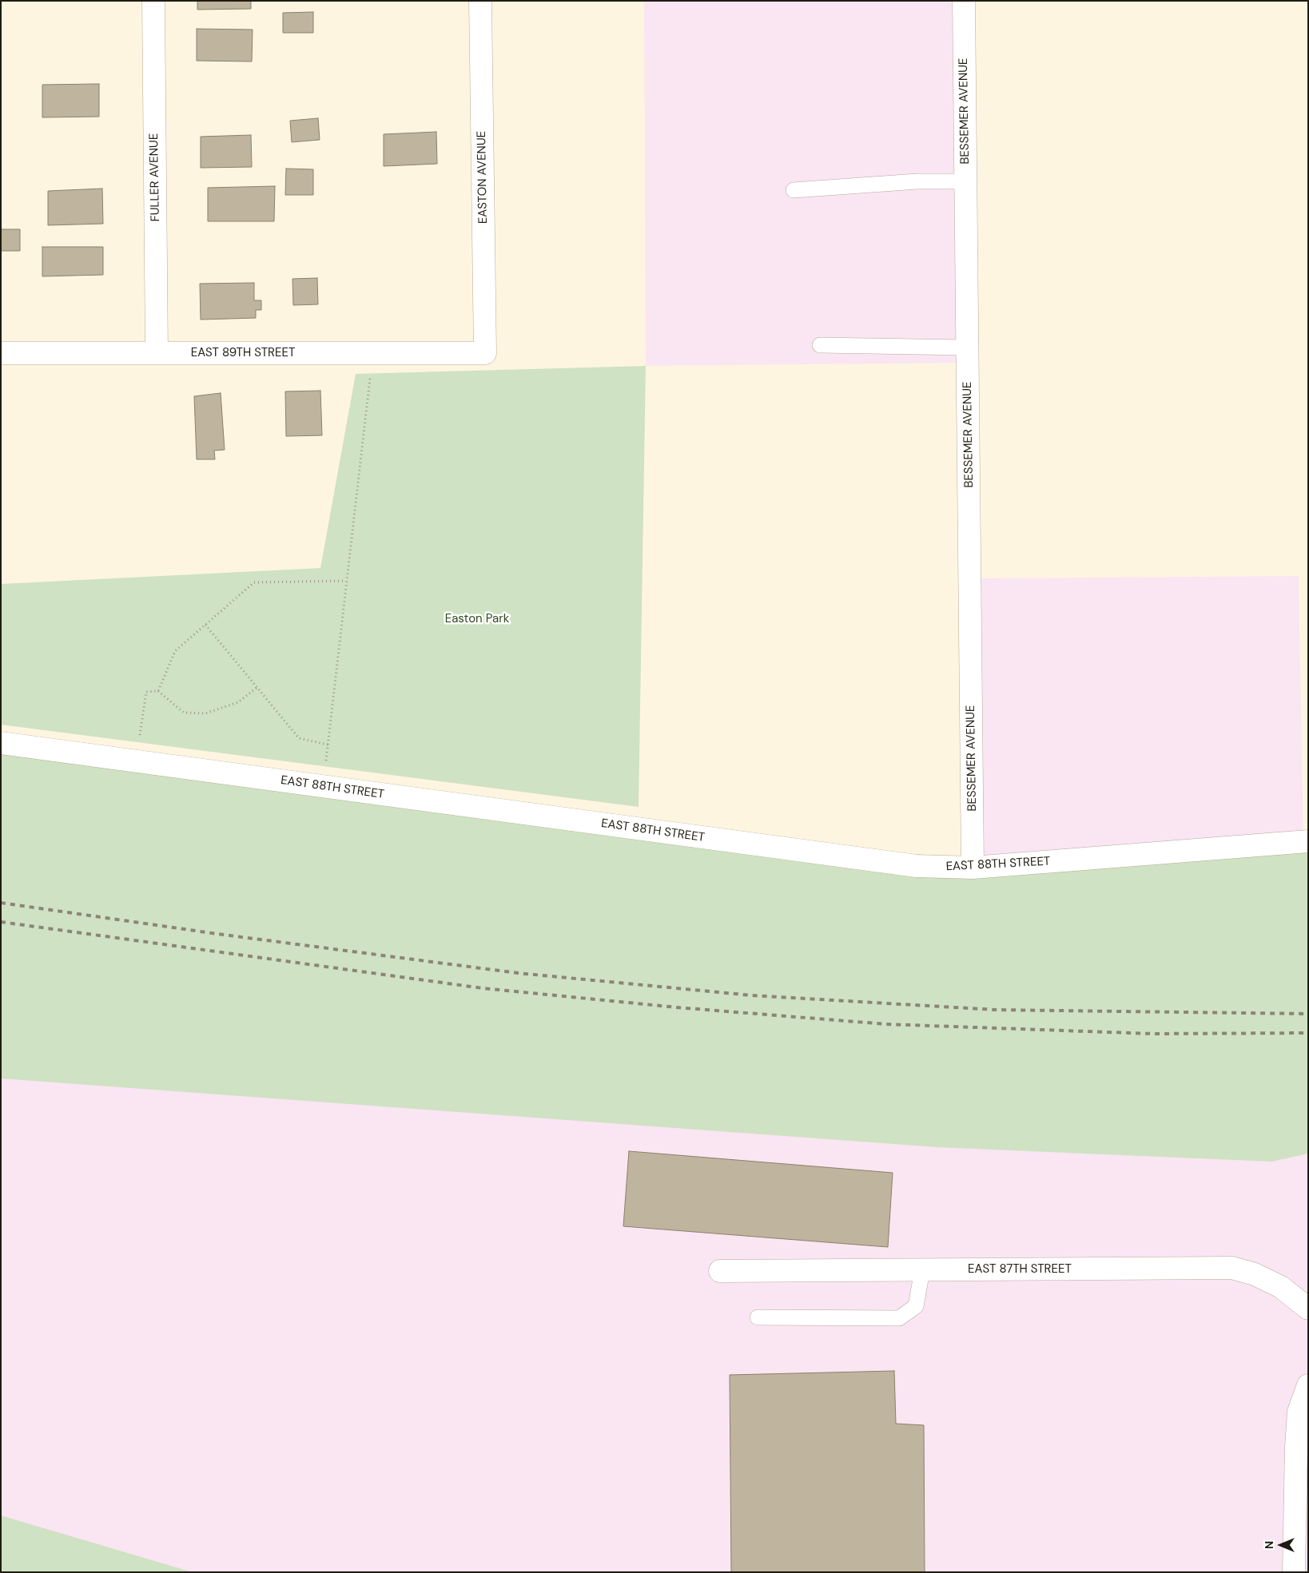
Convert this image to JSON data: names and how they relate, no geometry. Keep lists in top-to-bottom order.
{
  "streets": {
    "street": [
      "BESSEMER AVENUE",
      "FULLER AVENUE",
      "EASTON AVENUE",
      "EAST 89TH STREET",
      "EAST 88TH STREET",
      "EAST 87TH STREET"
    ]
  },
  "crossings": [
    ["BESSEMER AVENUE", "EAST 88TH STREET"],
    ["FULLER AVENUE", "EAST 89TH STREET"],
    ["EASTON AVENUE", "EAST 89TH STREET"]
  ],
  "parks": ["Easton Park"],
  "north": "left"
}
